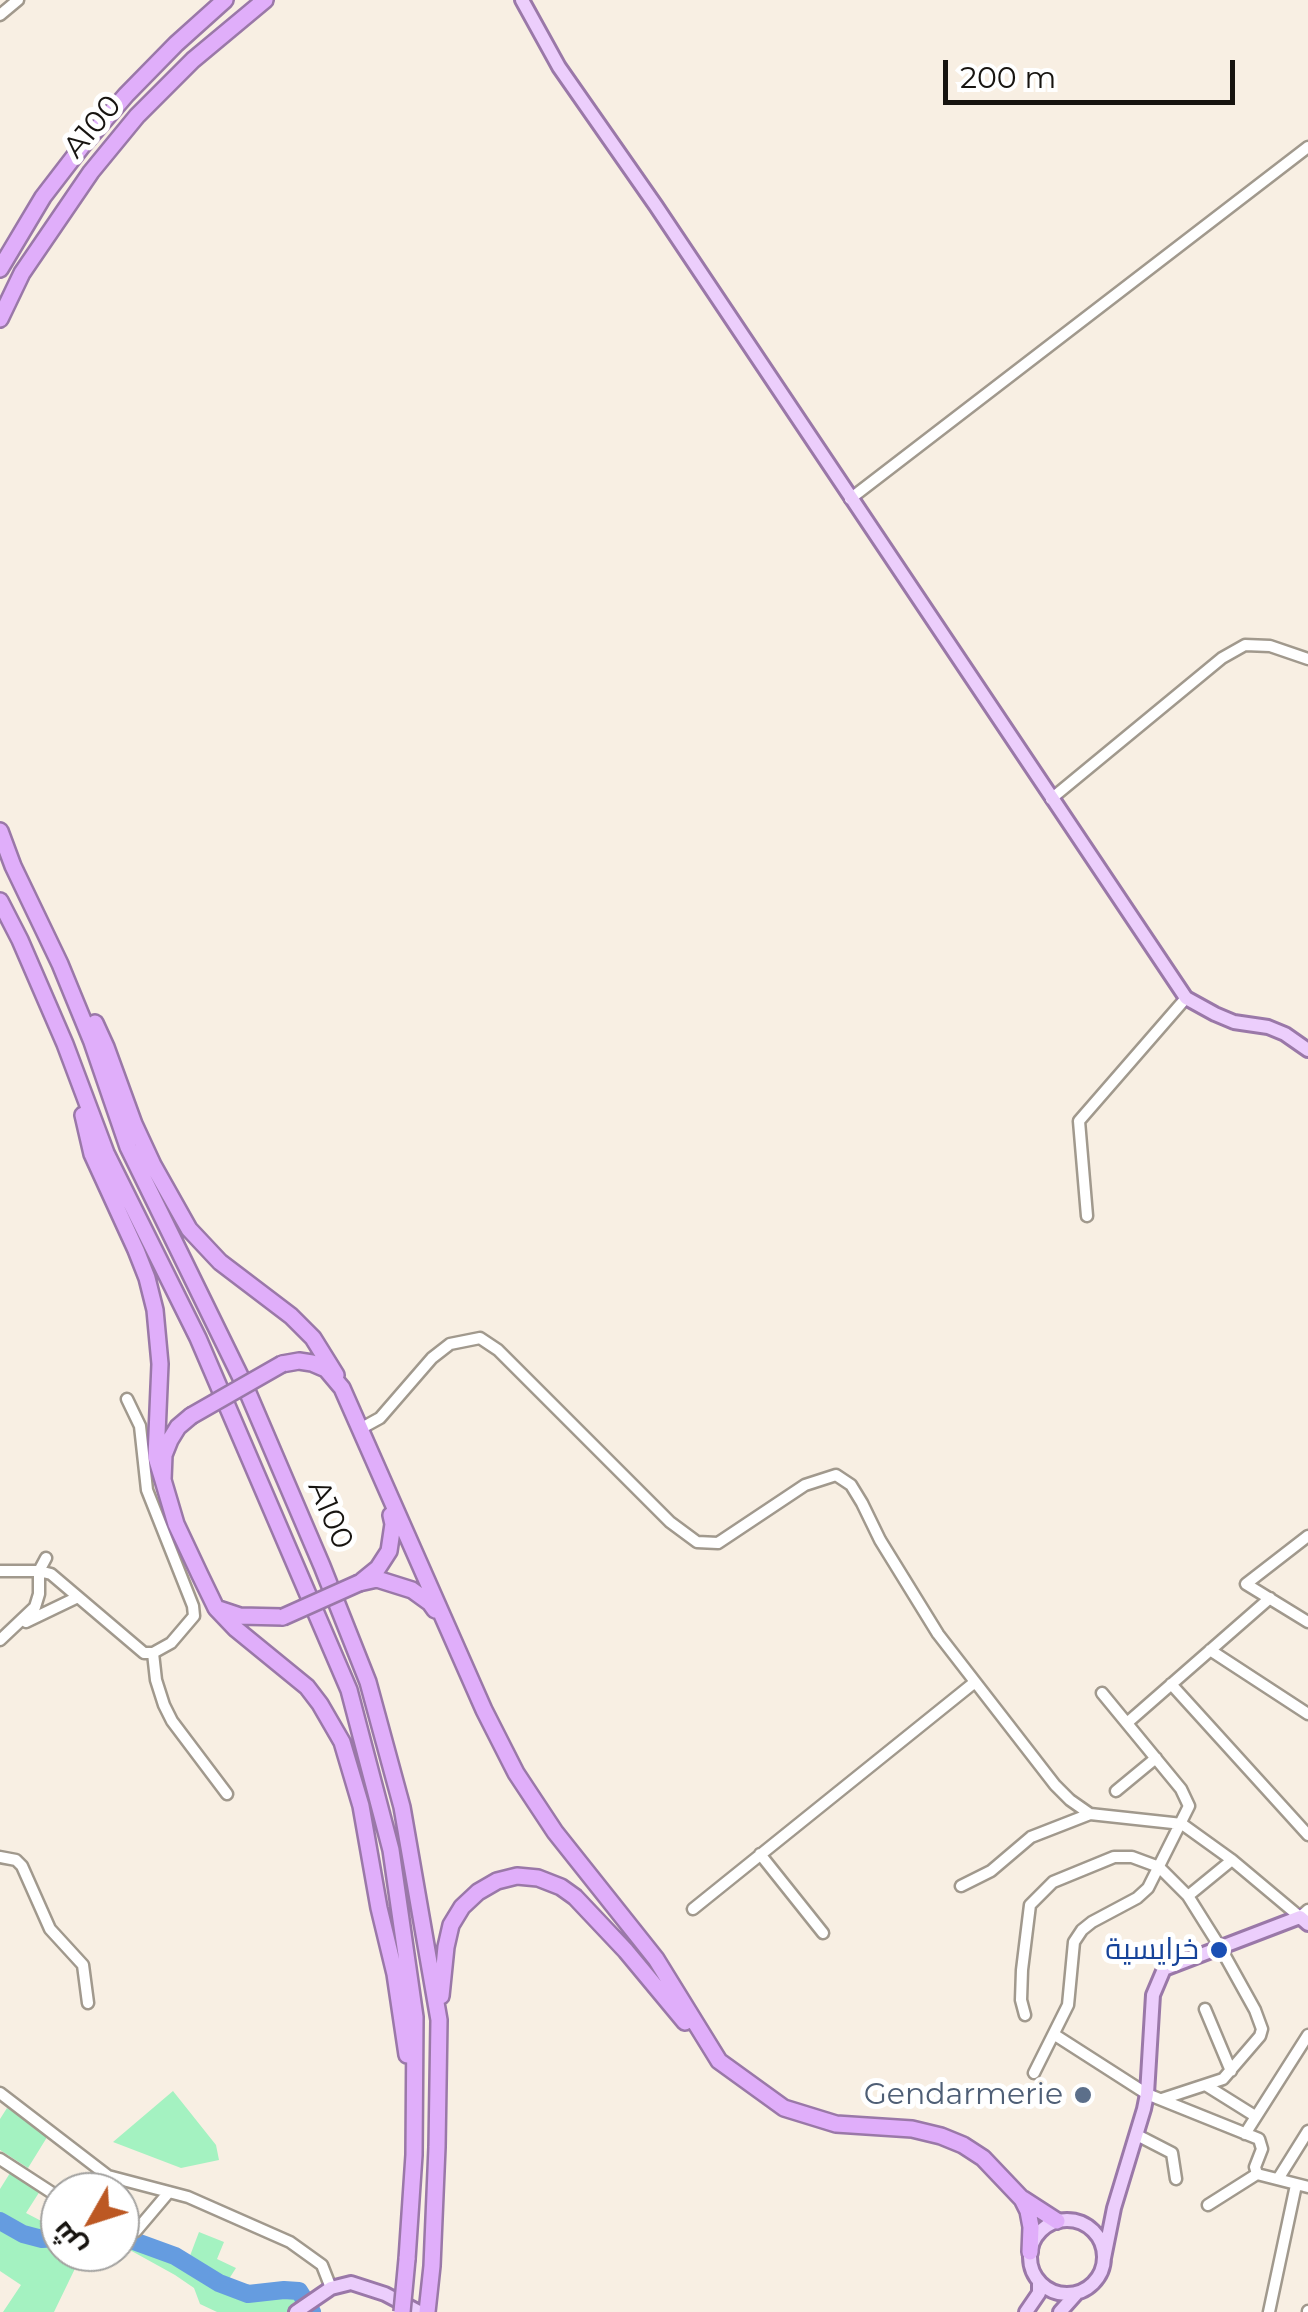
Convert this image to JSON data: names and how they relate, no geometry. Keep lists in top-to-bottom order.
{
  "streets": {
    "highway": ["A100"]
  },
  "places": ["خرايسية", "Gendarmerie"],
  "scale_bar": "200 m",
  "north": "bottom left"
}
